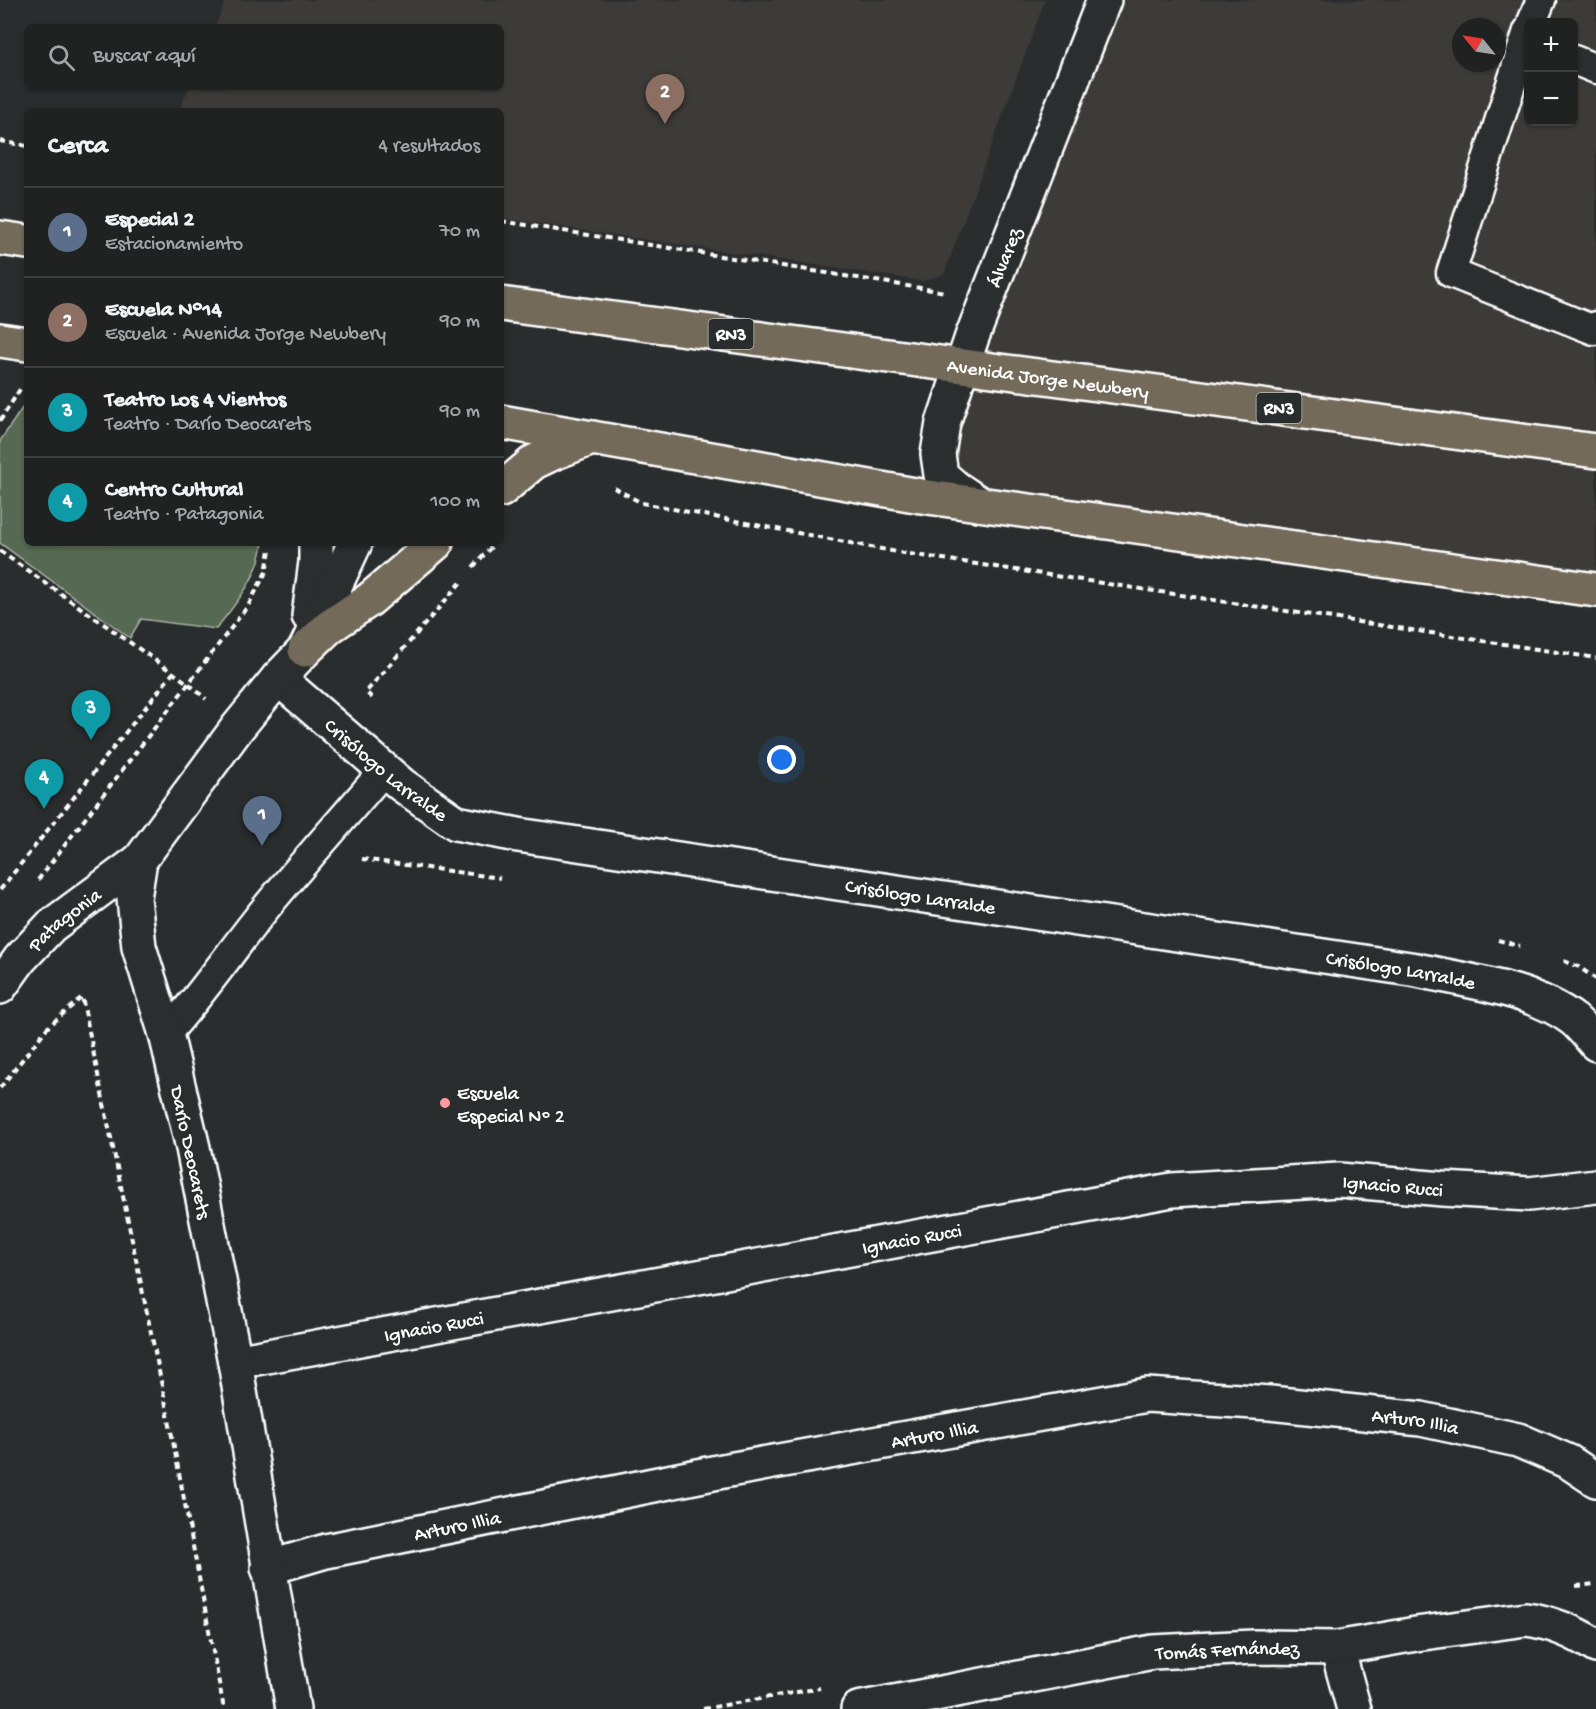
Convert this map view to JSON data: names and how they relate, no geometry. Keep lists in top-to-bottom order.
{
  "streets": {
    "highway": ["RN3", "Avenida Jorge Newbery"],
    "street": [
      "Álvarez",
      "Crisólogo Larralde",
      "Patagonia",
      "Darío Deocarets",
      "Ignacio Rucci",
      "Arturo Illia",
      "Tomás Fernández"
    ]
  },
  "crossings": [
    ["Álvarez", "Avenida Jorge Newbery"],
    ["Crisólogo Larralde", "Darío Deocarets"],
    ["Patagonia", "Darío Deocarets"],
    ["Darío Deocarets", "Ignacio Rucci"],
    ["Darío Deocarets", "Arturo Illia"]
  ],
  "places": ["Escuela Especial Nº 2"],
  "north": "top left",
  "page": {
    "map_buttons": ["+", "−"],
    "search": "Buscar aquí",
    "pins": [
      "2",
      "3",
      "4",
      "1"
    ],
    "heading": ["Cerca", "4 resultados"],
    "list": [
      {
        "mark": "1",
        "name": "Especial 2",
        "note": "Estacionamiento",
        "value": "70 m"
      },
      {
        "mark": "2",
        "name": "Escuela N°14",
        "note": "Escuela · Avenida Jorge Newbery",
        "value": "90 m"
      },
      {
        "mark": "3",
        "name": "Teatro Los 4 Vientos",
        "note": "Teatro · Darío Deocarets",
        "value": "90 m"
      },
      {
        "mark": "4",
        "name": "Centro Cultural",
        "note": "Teatro · Patagonia",
        "value": "100 m"
      }
    ]
  }
}
